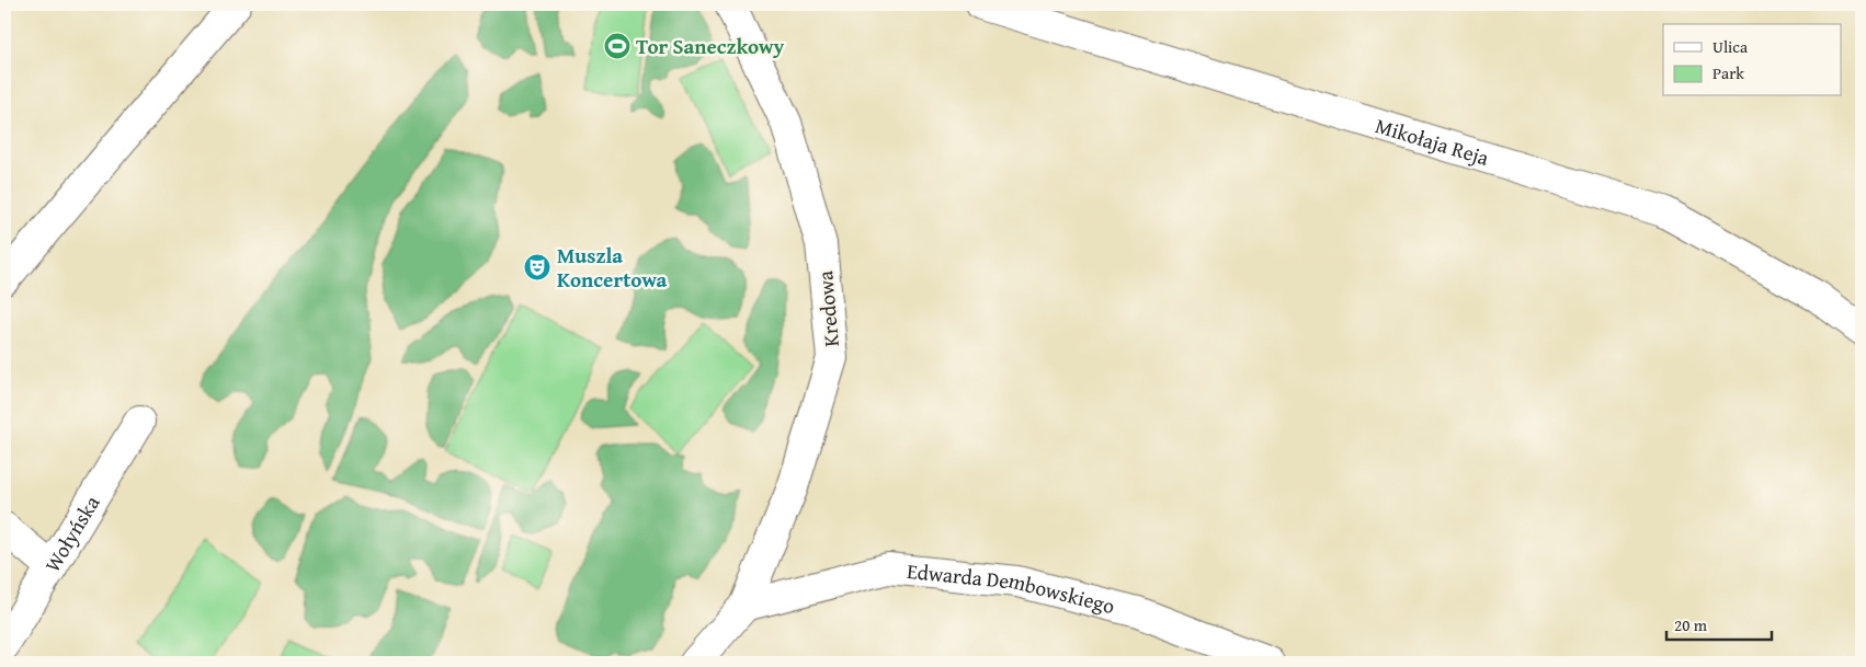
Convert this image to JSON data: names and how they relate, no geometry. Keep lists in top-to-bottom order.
{
  "streets": {
    "street": [
      "Mikołaja Reja",
      "Kredowa",
      "Wołyńska",
      "Edwarda Dembowskiego"
    ]
  },
  "crossings": [
    ["Kredowa", "Edwarda Dembowskiego"]
  ],
  "places": {
    "sports": ["Tor Saneczkowy"],
    "theatre": ["Muszla Koncertowa"]
  },
  "legend": ["Ulica", "Park"],
  "scale_bar": "20 m"
}
